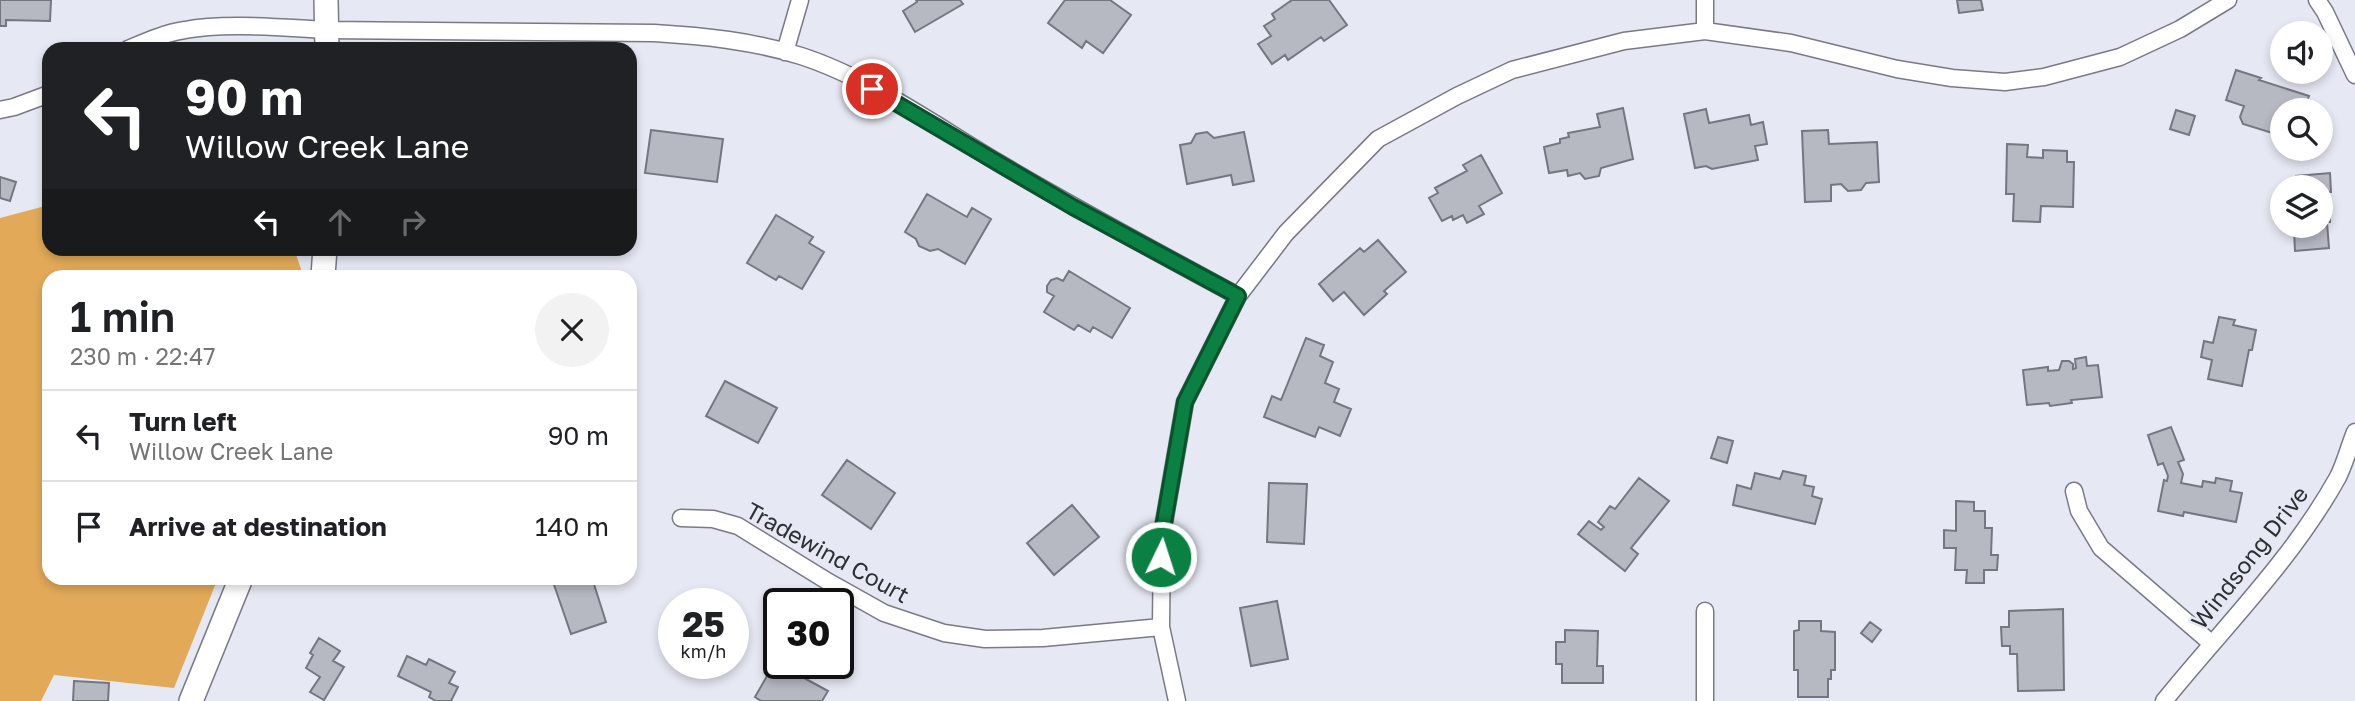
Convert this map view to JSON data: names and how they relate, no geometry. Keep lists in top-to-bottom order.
{
  "streets": {
    "street": ["Tradewind Court", "Windsong Drive"]
  },
  "page": {
    "turn": ["90 m", "Willow Creek Lane"],
    "heading": ["1 min", "230 m · 22:47"],
    "list": [
      {
        "name": "Turn left",
        "note": "Willow Creek Lane",
        "value": "90 m"
      },
      {
        "name": "Arrive at destination",
        "value": "140 m"
      }
    ],
    "speed": "25 km/h",
    "limit": "30"
  }
}
